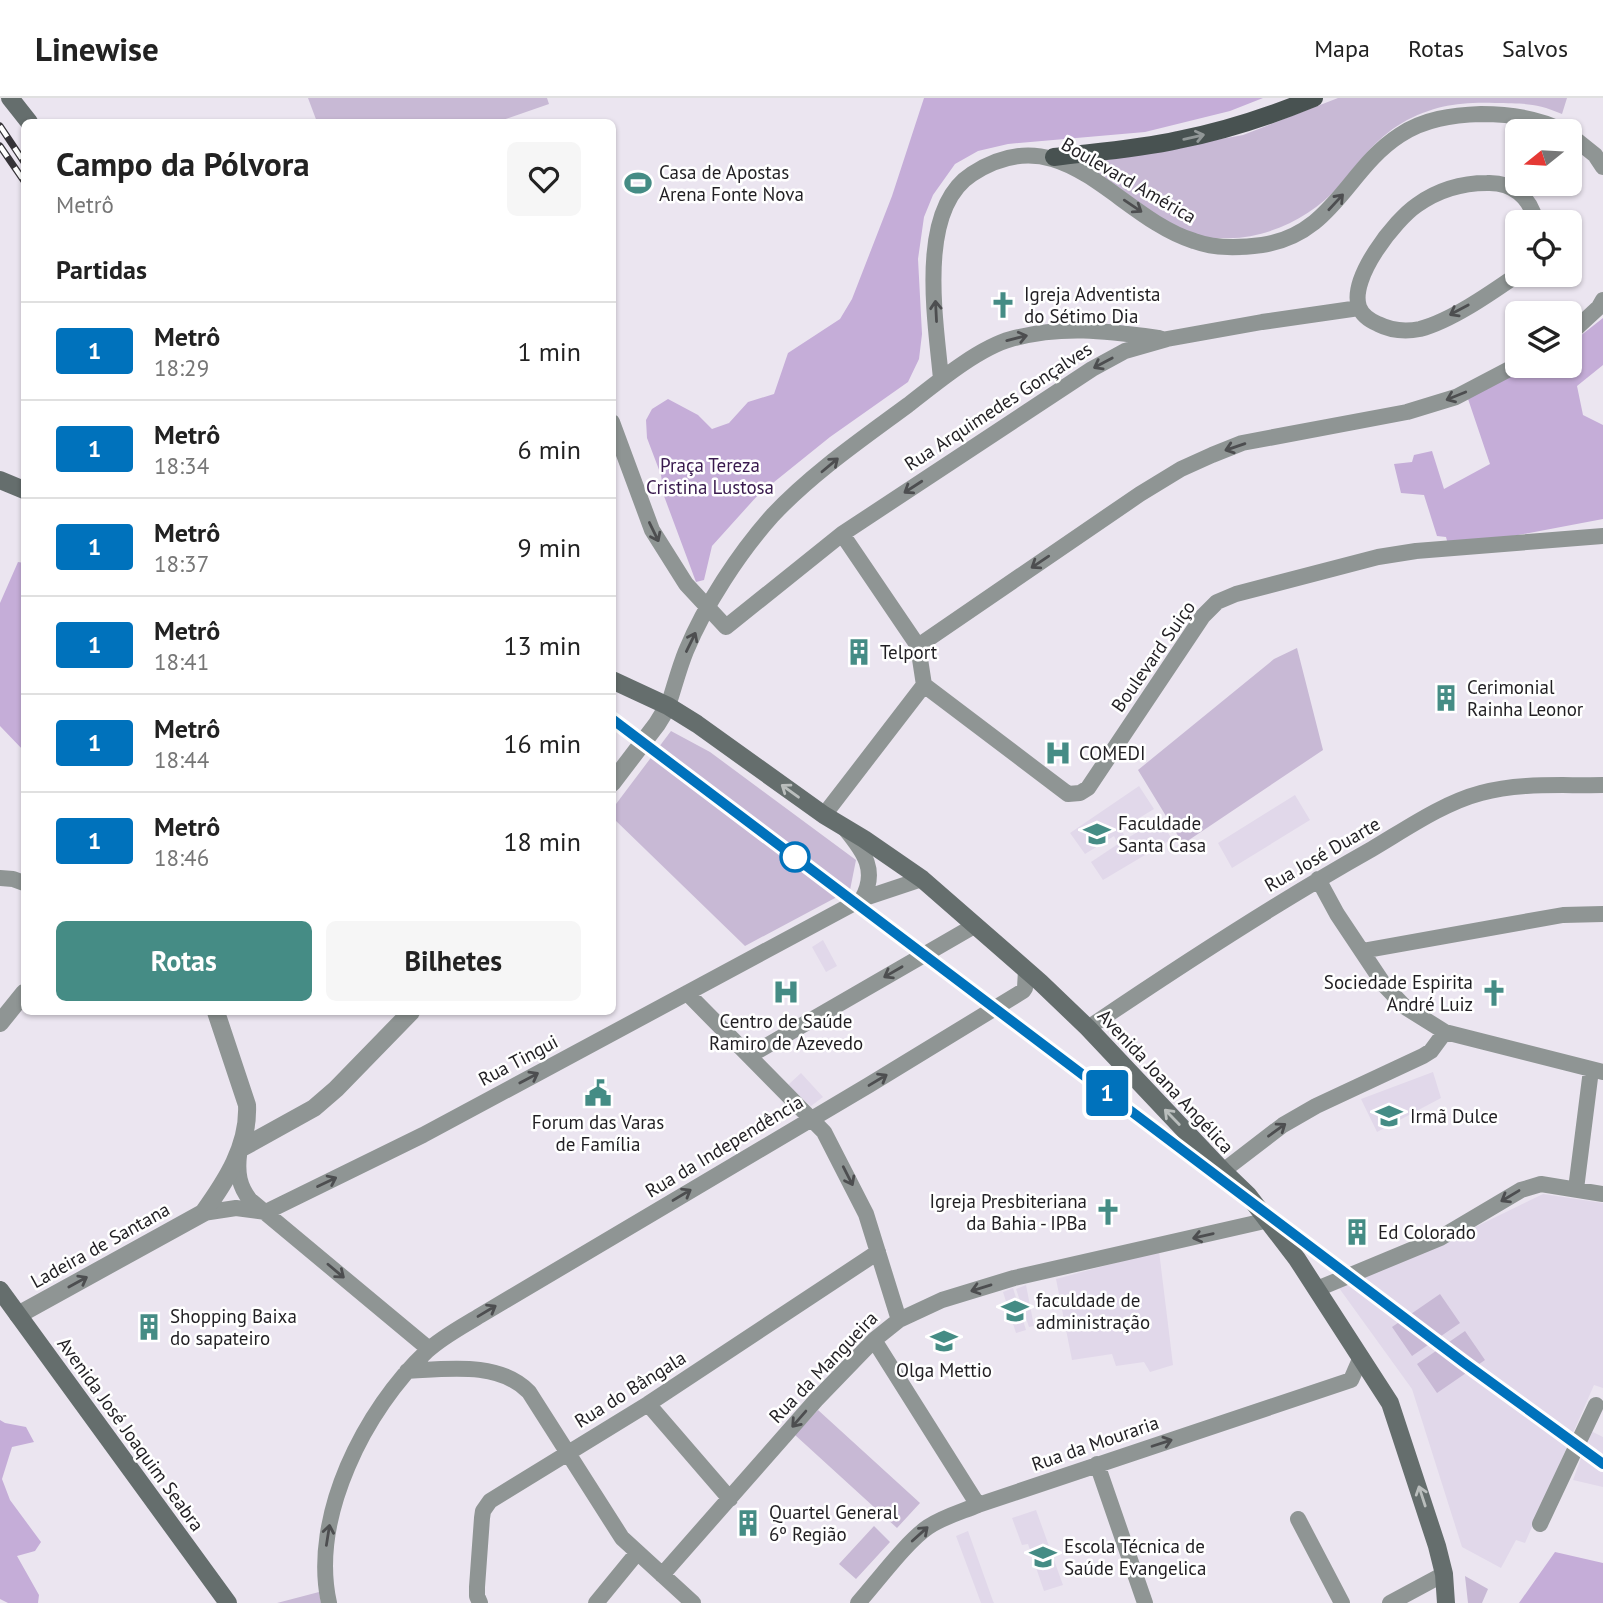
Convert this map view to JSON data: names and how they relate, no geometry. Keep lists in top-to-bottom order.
{
  "streets": {
    "main road": ["Avenida Joana Angélica", "Avenida José Joaquim Seabra"],
    "street": [
      "Boulevard América",
      "Rua Arquimedes Gonçalves",
      "Boulevard Suiço",
      "Rua José Duarte",
      "Rua Tingui",
      "Rua da Independência",
      "Ladeira de Santana",
      "Rua da Mangueira",
      "Rua do Bângala",
      "Rua da Mouraria"
    ]
  },
  "crossings": [
    ["Rua José Duarte", "Avenida Joana Angélica"],
    ["Rua Tingui", "Avenida Joana Angélica"],
    ["Rua Tingui", "Ladeira de Santana"],
    ["Avenida Joana Angélica", "Rua da Independência"],
    ["Avenida Joana Angélica", "Rua da Mangueira"],
    ["Avenida Joana Angélica", "Rua da Mouraria"],
    ["Ladeira de Santana", "Avenida José Joaquim Seabra"]
  ],
  "one_way": [
    "Avenida Joana Angélica",
    "Rua da Independência",
    "Ladeira de Santana",
    "Rua da Mangueira",
    "Rua da Mouraria"
  ],
  "parks": ["Praça Tereza Cristina Lustosa"],
  "places": {
    "sports": ["Casa de Apostas Arena Fonte Nova"],
    "church": ["Igreja Adventista do Sétimo Dia", "Sociedade Espirita André Luiz", "Igreja Presbiteriana da Bahia - IPBa"],
    "building": [
      "Telport",
      "Cerimonial Rainha Leonor",
      "Ed Colorado",
      "Shopping Baixa do sapateiro",
      "Quartel General 6º Região"
    ],
    "hospital": ["COMEDI", "Centro de Saúde Ramiro de Azevedo"],
    "school or university": [
      "Faculdade Santa Casa",
      "Irmã Dulce",
      "faculdade de administração",
      "Olga Mettio",
      "Escola Técnica de Saúde Evangelica"
    ],
    "public building": ["Forum das Varas de Família"]
  },
  "lines": ["metro line 1"],
  "north": "left",
  "page": {
    "header": "Linewise",
    "nav": ["Mapa", "Rotas", "Salvos"],
    "on_map": "1",
    "heading": [
      ["Campo da Pólvora", "Metrô"],
      "Partidas"
    ],
    "list": [
      {
        "mark": "1",
        "name": "Metrô",
        "note": "18:29",
        "value": "1 min"
      },
      {
        "mark": "1",
        "name": "Metrô",
        "note": "18:34",
        "value": "6 min"
      },
      {
        "mark": "1",
        "name": "Metrô",
        "note": "18:37",
        "value": "9 min"
      },
      {
        "mark": "1",
        "name": "Metrô",
        "note": "18:41",
        "value": "13 min"
      },
      {
        "mark": "1",
        "name": "Metrô",
        "note": "18:44",
        "value": "16 min"
      },
      {
        "mark": "1",
        "name": "Metrô",
        "note": "18:46",
        "value": "18 min"
      }
    ],
    "buttons": ["Rotas", "Bilhetes"]
  }
}
